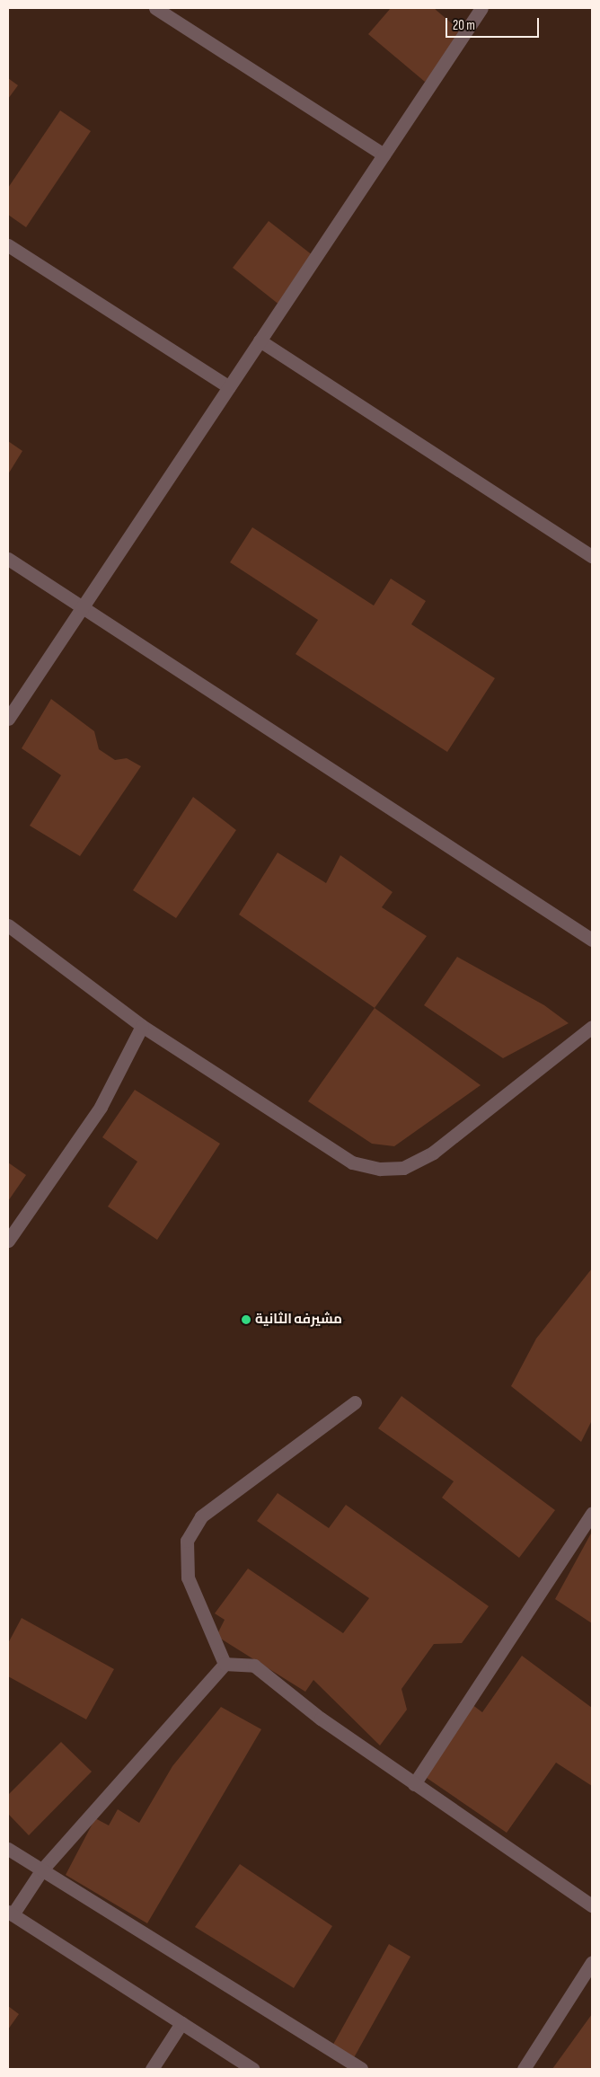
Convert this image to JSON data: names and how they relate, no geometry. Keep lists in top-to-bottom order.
{
  "places": ["مشيرفه الثانية"],
  "scale_bar": "20 m"
}
